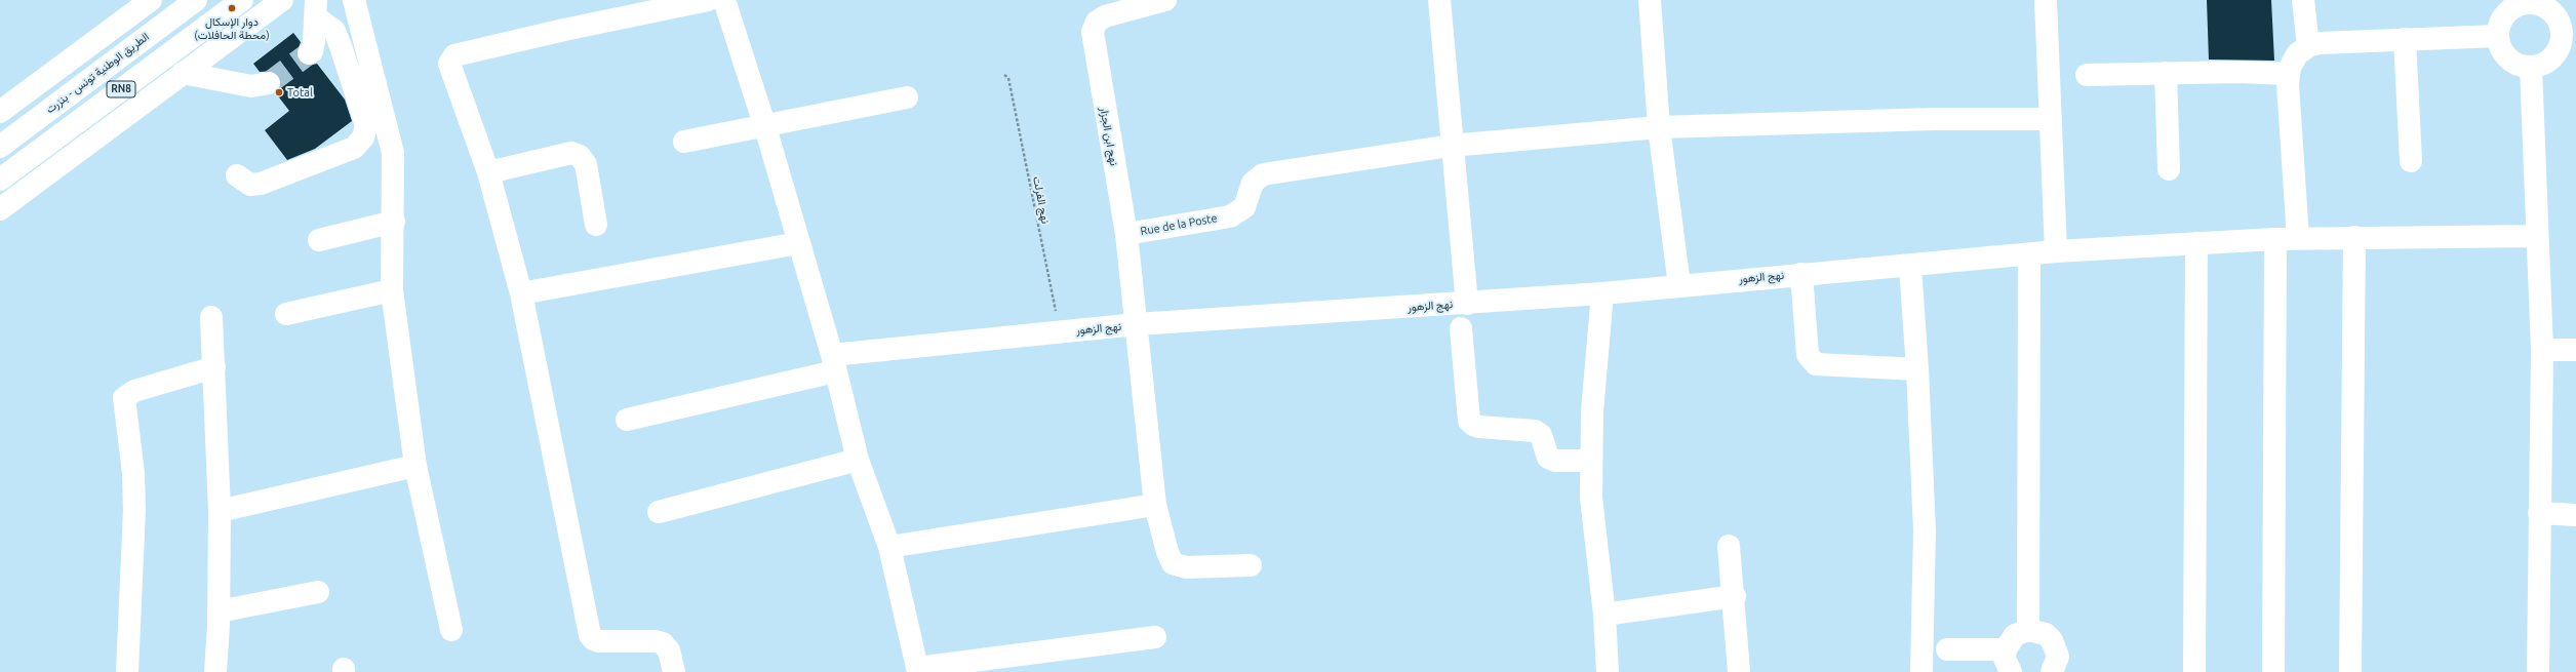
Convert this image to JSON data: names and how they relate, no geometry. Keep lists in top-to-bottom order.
{
  "streets": {
    "main road": [
      "الطريق الوطنية تونس - بنزرت",
      "RN8",
      "نهج ابن الجزار",
      "Rue de la Poste",
      "نهج الزهور"
    ],
    "path": ["نهج الفرلت"]
  },
  "crossings": [
    ["نهج ابن الجزار", "Rue de la Poste"],
    ["نهج ابن الجزار", "نهج الزهور"],
    ["نهج الفرلت", "نهج الزهور"]
  ],
  "places": ["دوار الإسكال (محطة الحافلات)", "Total"]
}
